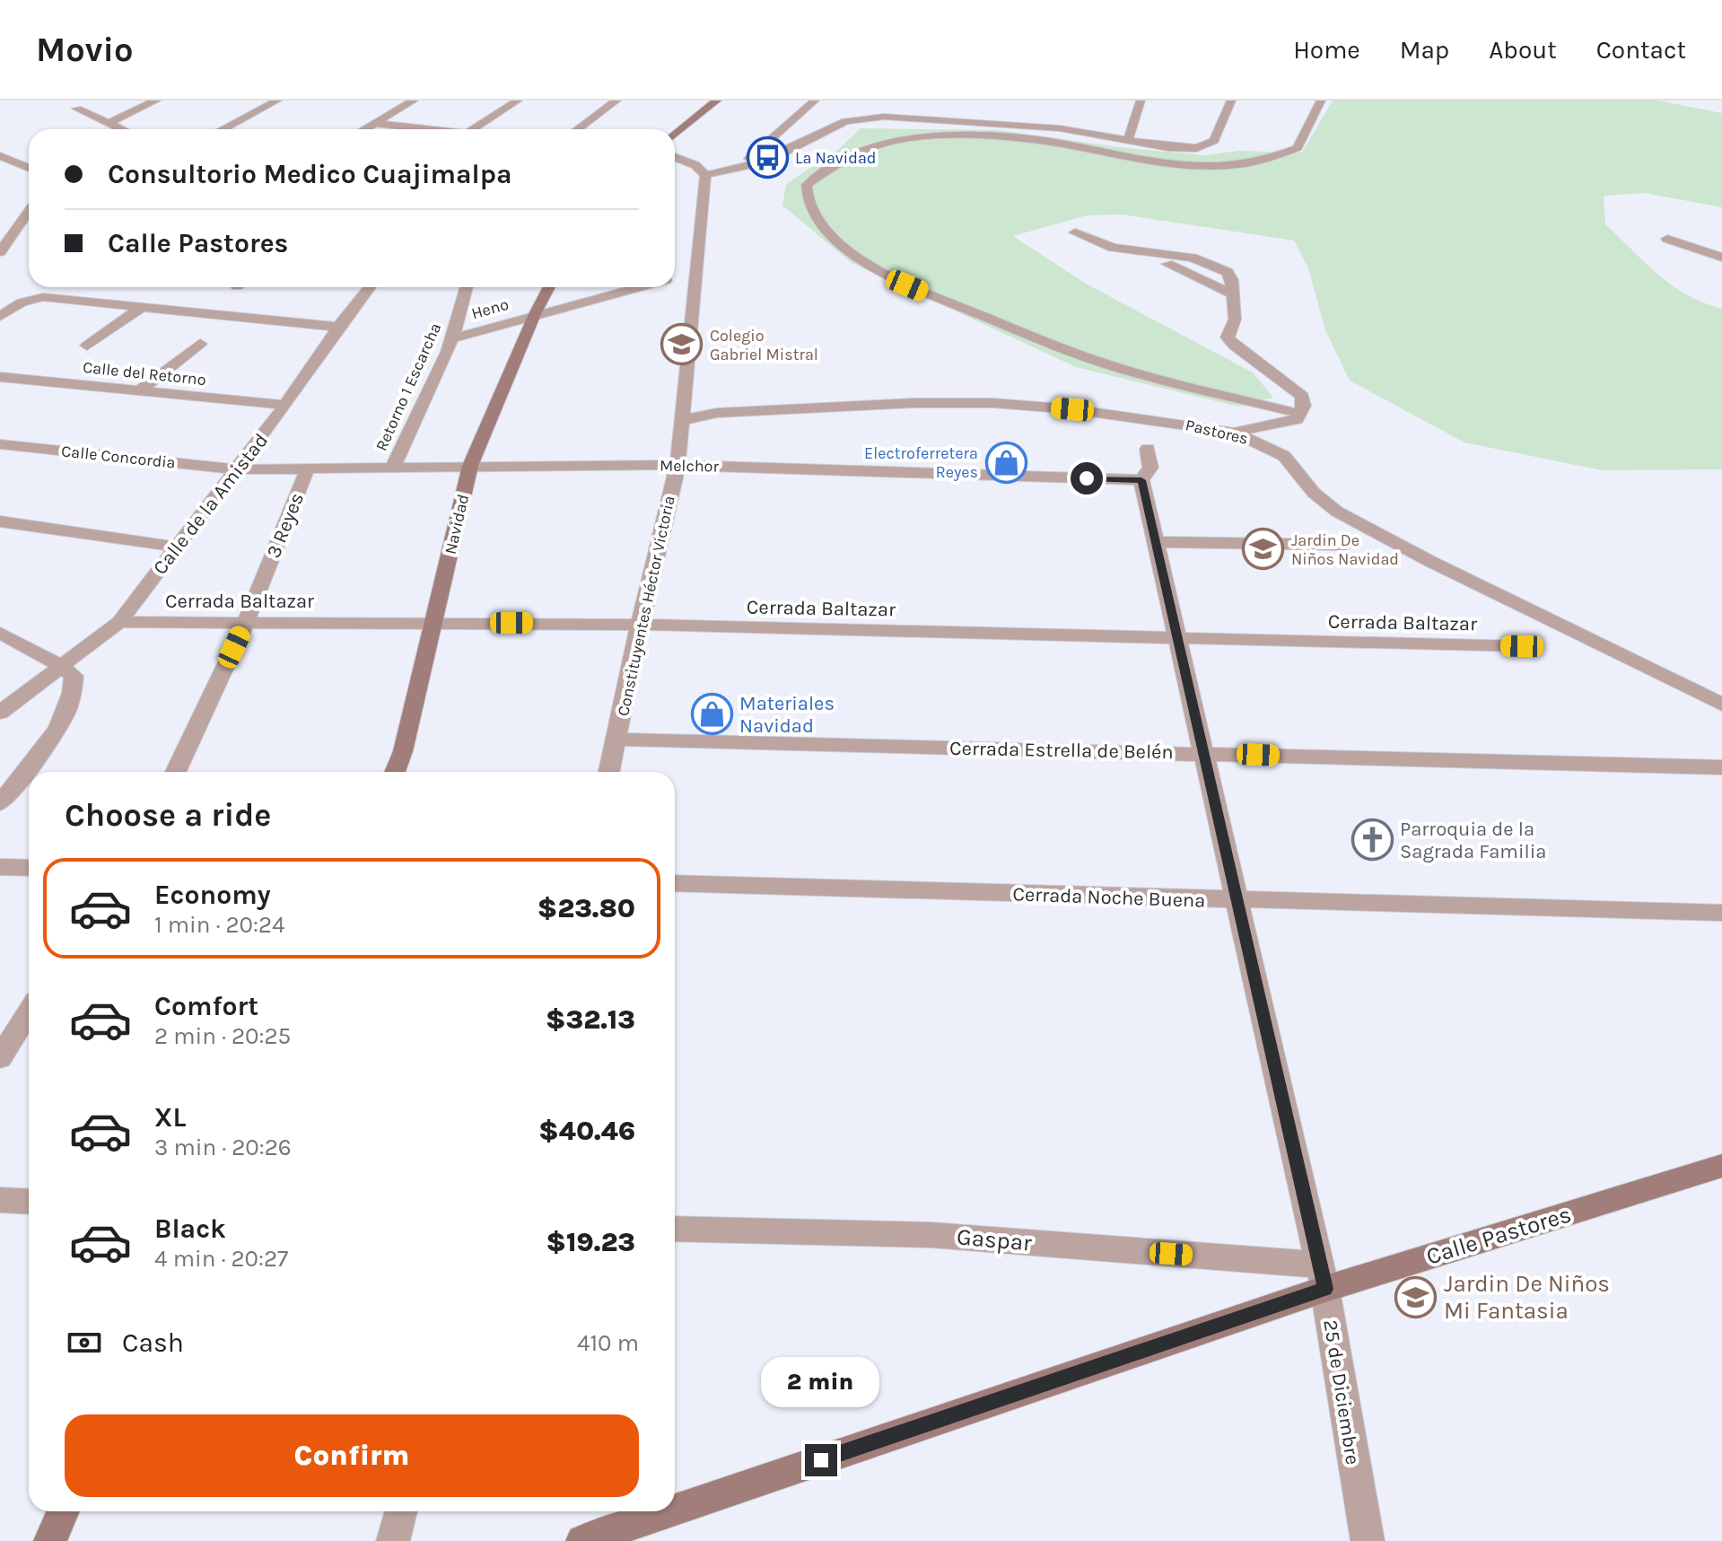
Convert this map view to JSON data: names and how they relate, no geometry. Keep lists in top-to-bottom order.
{
  "streets": {
    "street": [
      "Heno",
      "Calle del Retorno",
      "Retorno 1 Escarcha",
      "Pastores",
      "Calle Concordia",
      "Melchor",
      "Calle de la Amistad",
      "Navidad",
      "3 Reyes",
      "Cerrada Baltazar",
      "Constituyentes Héctor Victoria",
      "Cerrada Estrella de Belén",
      "Cerrada Noche Buena",
      "Calle Pastores",
      "Gaspar",
      "25 de Diciembre"
    ]
  },
  "crossings": [
    ["Heno", "Retorno 1 Escarcha"],
    ["Heno", "Navidad"],
    ["Heno", "Constituyentes Héctor Victoria"],
    ["Calle del Retorno", "Calle de la Amistad"],
    ["Retorno 1 Escarcha", "Melchor"],
    ["Pastores", "Constituyentes Héctor Victoria"],
    ["Calle Concordia", "Melchor"],
    ["Calle Concordia", "Calle de la Amistad"],
    ["Melchor", "Calle de la Amistad"],
    ["Melchor", "Navidad"],
    ["Melchor", "3 Reyes"],
    ["Melchor", "Constituyentes Héctor Victoria"],
    ["Melchor", "25 de Diciembre"],
    ["Calle de la Amistad", "Cerrada Baltazar"],
    ["Navidad", "Cerrada Baltazar"],
    ["3 Reyes", "Cerrada Baltazar"],
    ["Cerrada Baltazar", "Constituyentes Héctor Victoria"],
    ["Cerrada Baltazar", "25 de Diciembre"],
    ["Constituyentes Héctor Victoria", "Cerrada Estrella de Belén"],
    ["Cerrada Estrella de Belén", "25 de Diciembre"],
    ["Cerrada Noche Buena", "25 de Diciembre"],
    ["Calle Pastores", "Gaspar"],
    ["Calle Pastores", "25 de Diciembre"],
    ["Gaspar", "25 de Diciembre"]
  ],
  "places": {
    "bus stop": ["La Navidad"],
    "school or university": ["Colegio Gabriel Mistral", "Jardin De Niños Navidad", "Jardin De Niños Mi Fantasia"],
    "shop": ["Electroferretera Reyes", "Materiales Navidad"],
    "church": ["Parroquia de la Sagrada Familia"]
  },
  "page": {
    "header": "Movio",
    "nav": [
      "Home",
      "Map",
      "About",
      "Contact"
    ],
    "banner": ["Consultorio Medico Cuajimalpa", "Calle Pastores"],
    "heading": "Choose a ride",
    "list": [
      {
        "name": "Economy",
        "note": "1 min · 20:24",
        "value": "$23.80"
      },
      {
        "name": "Comfort",
        "note": "2 min · 20:25",
        "value": "$32.13"
      },
      {
        "name": "XL",
        "note": "3 min · 20:26",
        "value": "$40.46"
      },
      {
        "name": "Black",
        "note": "4 min · 20:27",
        "value": "$19.23"
      }
    ],
    "pay": ["Cash", "410 m"],
    "bubble": "2 min",
    "buttons": "Confirm"
  }
}
